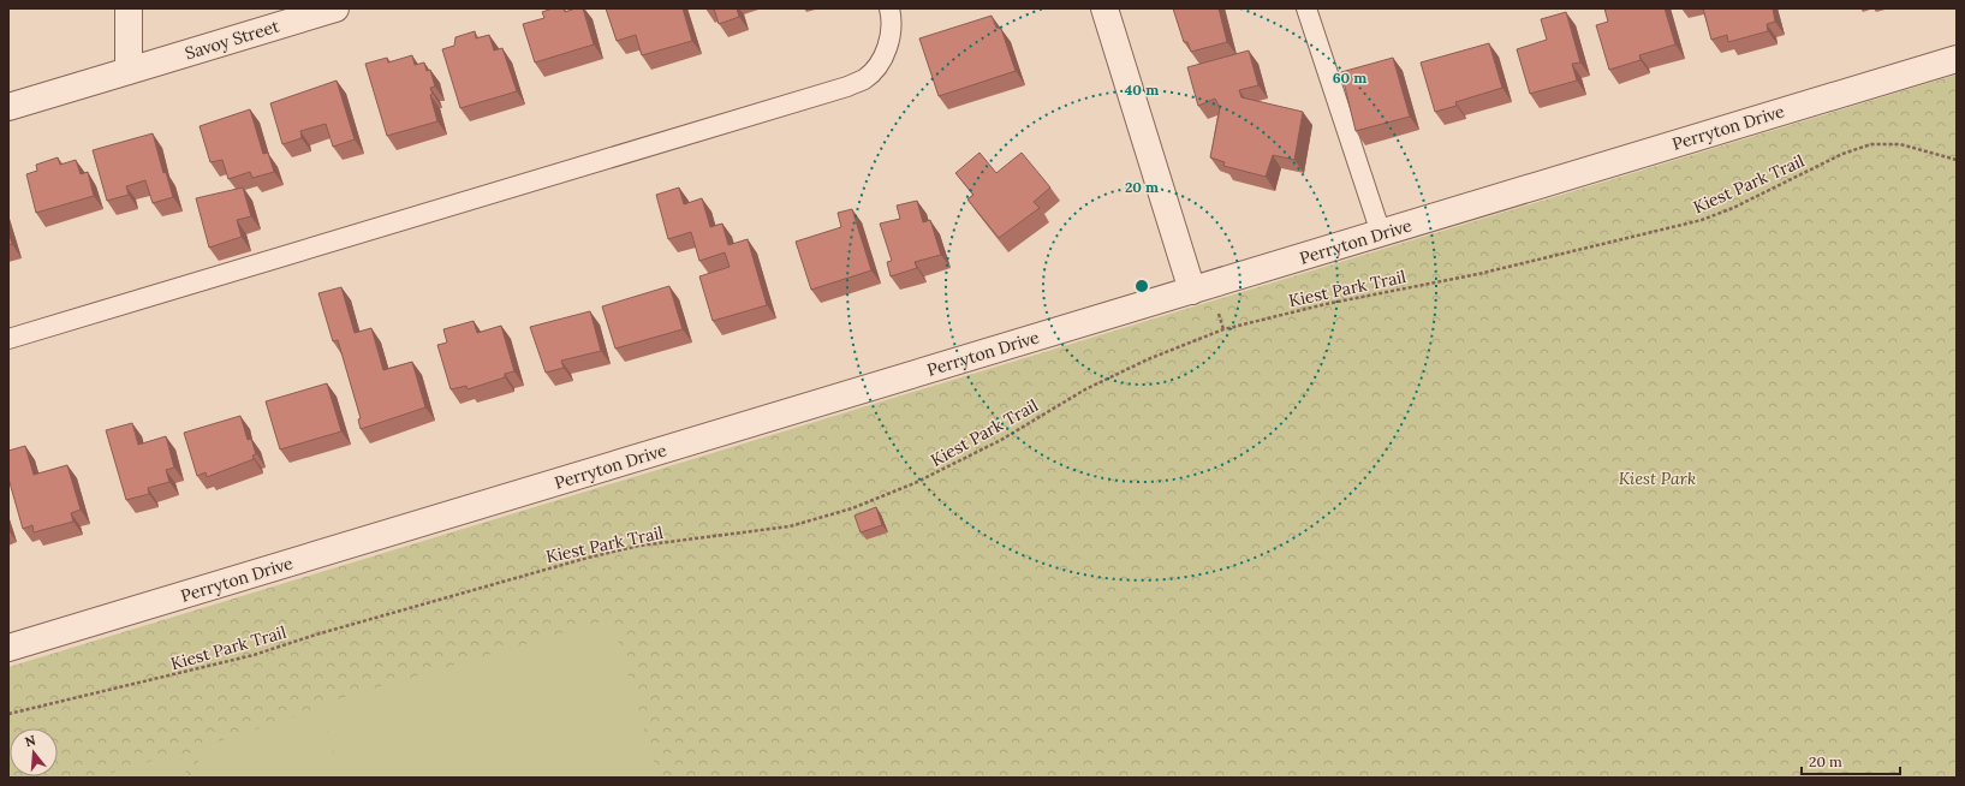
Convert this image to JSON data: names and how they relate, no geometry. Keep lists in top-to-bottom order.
{
  "streets": {
    "street": ["Savoy Street", "Perryton Drive"],
    "path": ["Kiest Park Trail"]
  },
  "parks": ["Kiest Park"],
  "scale_bar": "20 m",
  "north": "top",
  "rings": ["60 m", "40 m", "20 m"]
}
